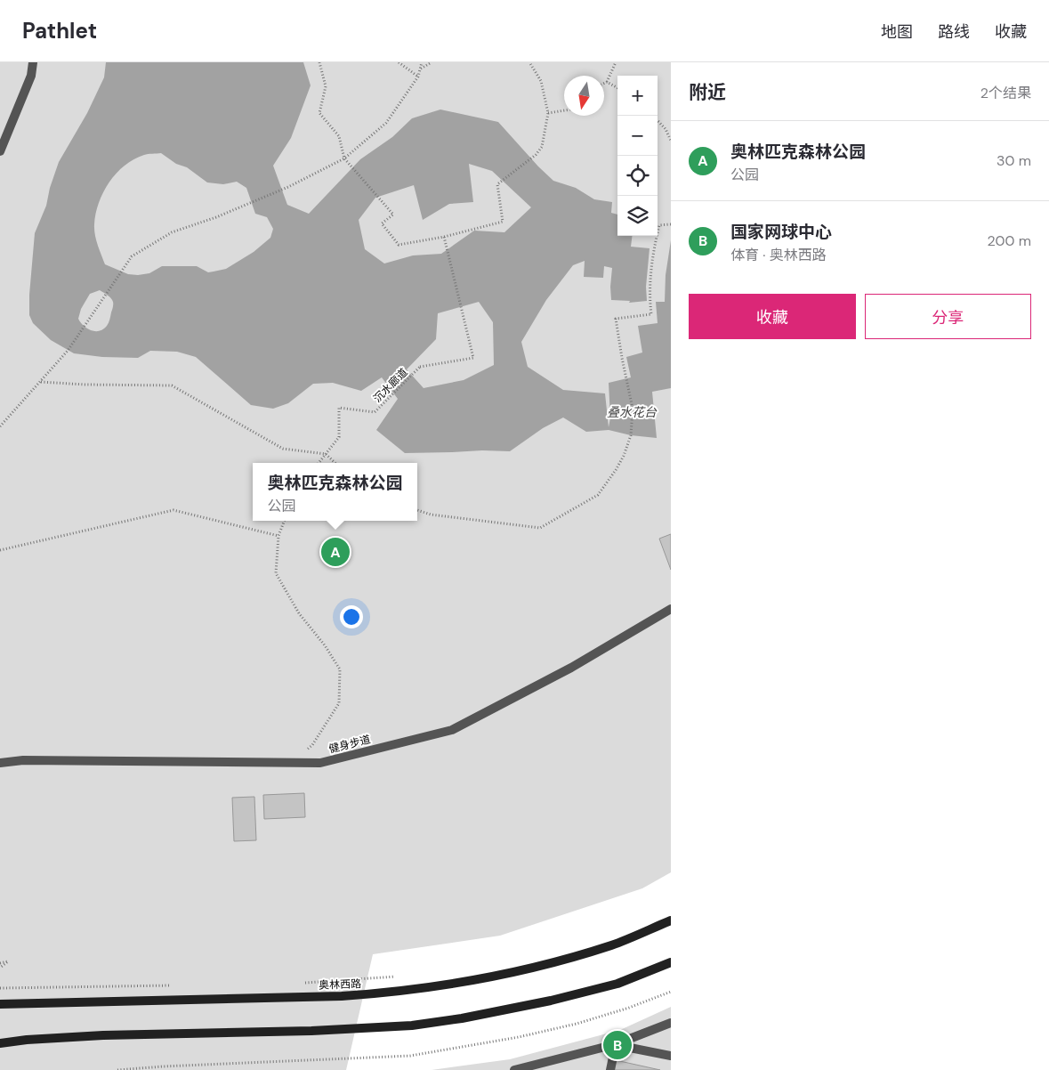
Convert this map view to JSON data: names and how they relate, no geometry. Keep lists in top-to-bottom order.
{
  "streets": {
    "main road": ["奥林西路"],
    "street": ["健身步道"],
    "path": ["沉水廊道"]
  },
  "water": ["叠水花台"],
  "north": "bottom",
  "page": {
    "header": "Pathlet",
    "nav": ["地图", "路线", "收藏"],
    "heading": ["附近", "2个结果"],
    "map_buttons": ["+", "−"],
    "list": [
      {
        "mark": "A",
        "name": "奥林匹克森林公园",
        "note": "公园",
        "value": "30 m"
      },
      {
        "mark": "B",
        "name": "国家网球中心",
        "note": "体育 · 奥林西路",
        "value": "200 m"
      }
    ],
    "buttons": ["收藏", "分享"],
    "popup": ["奥林匹克森林公园", "公园"],
    "pins": ["A", "B"]
  }
}
